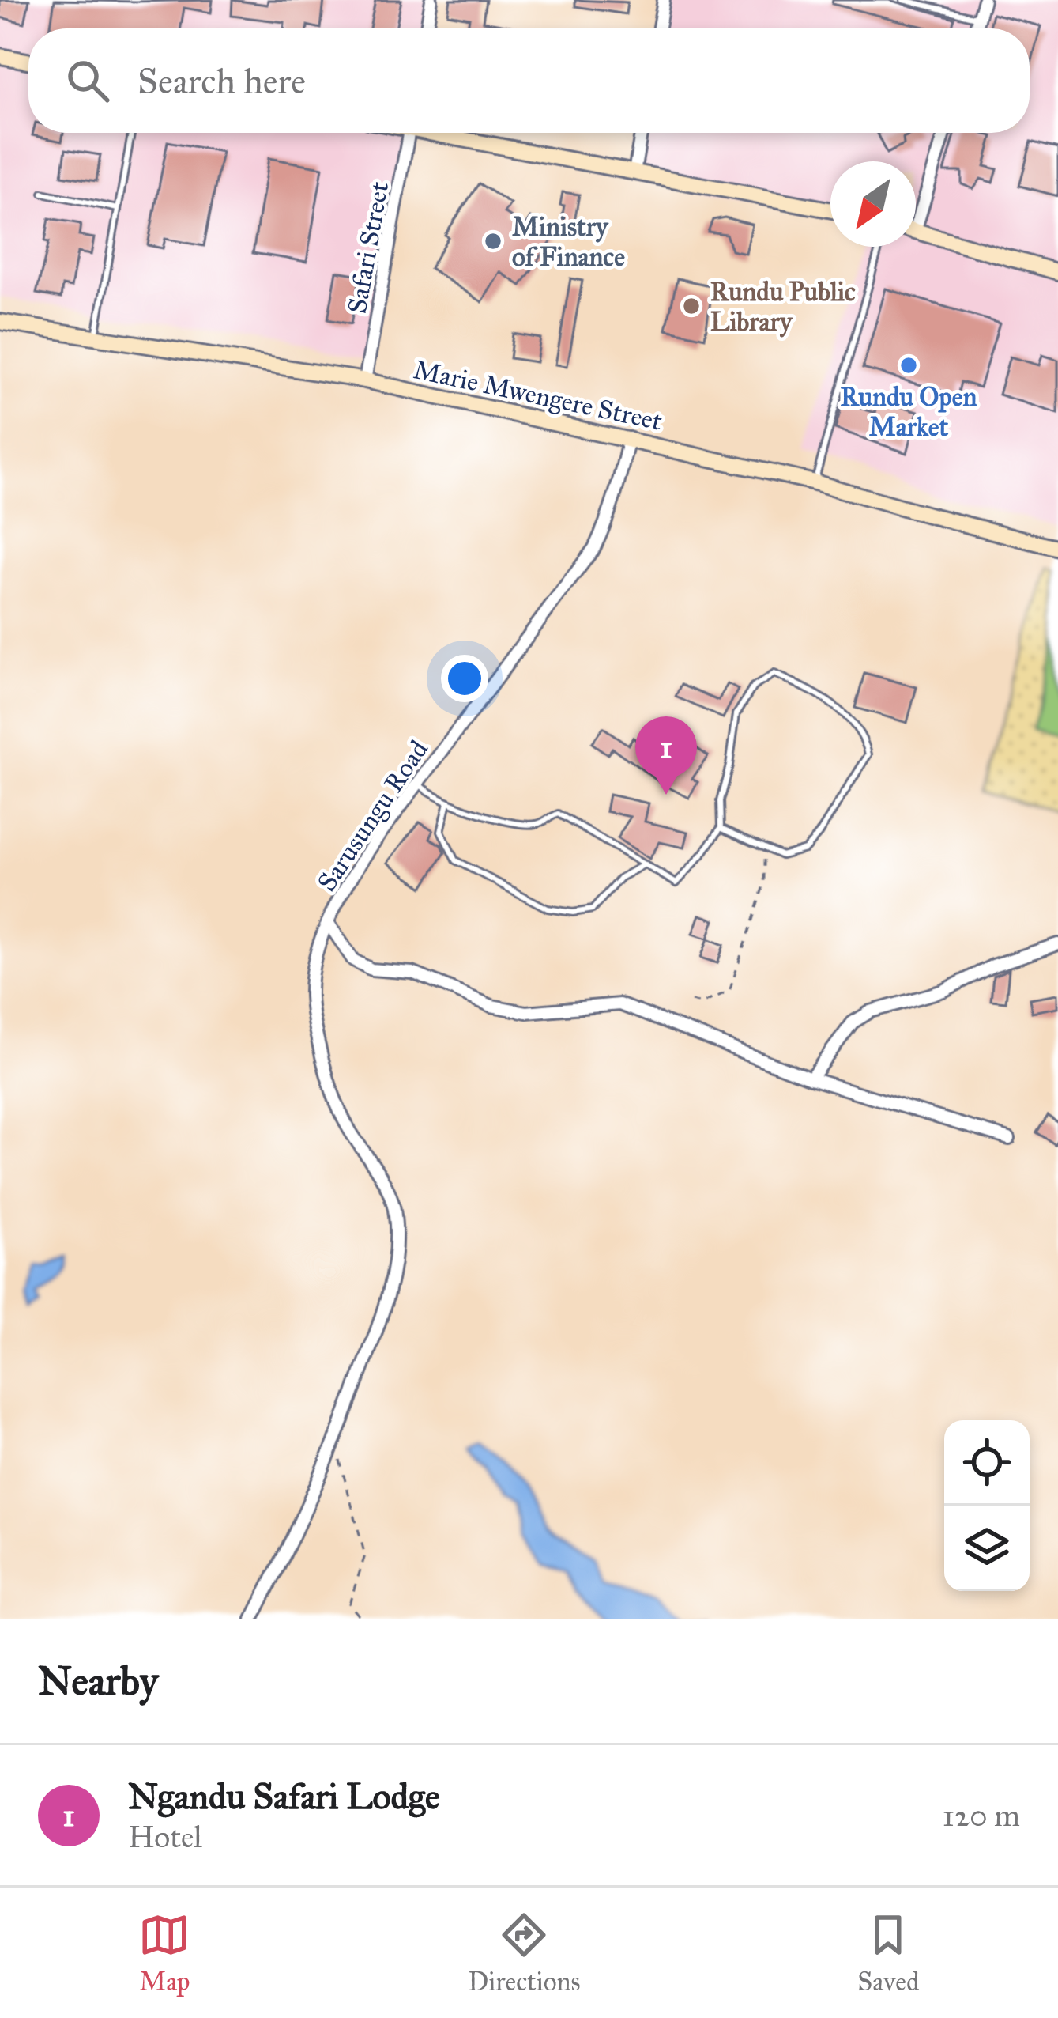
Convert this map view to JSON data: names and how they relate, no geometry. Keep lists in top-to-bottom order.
{
  "streets": {
    "main road": ["Marie Mwengere Street"],
    "street": ["Safari Street", "Sarusungu Road"]
  },
  "crossings": [
    ["Safari Street", "Marie Mwengere Street"],
    ["Marie Mwengere Street", "Sarusungu Road"]
  ],
  "places": ["Ministry of Finance", "Rundu Public Library", "Rundu Open Market"],
  "north": "bottom left",
  "page": {
    "search": "Search here",
    "pins": "1",
    "heading": "Nearby",
    "list": [
      {
        "mark": "1",
        "name": "Ngandu Safari Lodge",
        "note": "Hotel",
        "value": "120 m"
      }
    ],
    "nav": ["Map", "Directions", "Saved"]
  }
}
